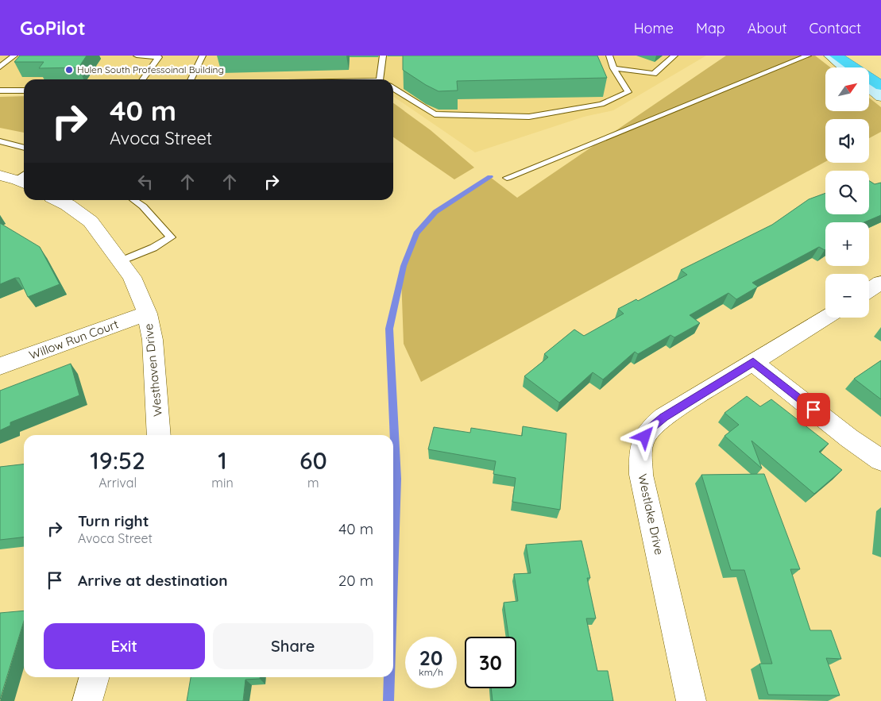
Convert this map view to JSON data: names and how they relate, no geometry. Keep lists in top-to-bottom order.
{
  "streets": {
    "street": ["Willow Run Court", "Westhaven Drive", "Westlake Drive"]
  },
  "crossings": [
    ["Willow Run Court", "Westhaven Drive"]
  ],
  "places": ["Hulen South Professoinal Building"],
  "north": "top right",
  "page": {
    "header": "GoPilot",
    "nav": [
      "Home",
      "Map",
      "About",
      "Contact"
    ],
    "map_buttons": ["+", "−"],
    "turn": ["40 m", "Avoca Street"],
    "eta": [
      "19:52",
      "Arrival",
      "1",
      "min",
      "60",
      "m"
    ],
    "list": [
      {
        "name": "Turn right",
        "note": "Avoca Street",
        "value": "40 m"
      },
      {
        "name": "Arrive at destination",
        "value": "20 m"
      }
    ],
    "buttons": ["Exit", "Share"],
    "speed": "20 km/h",
    "limit": "30"
  }
}
